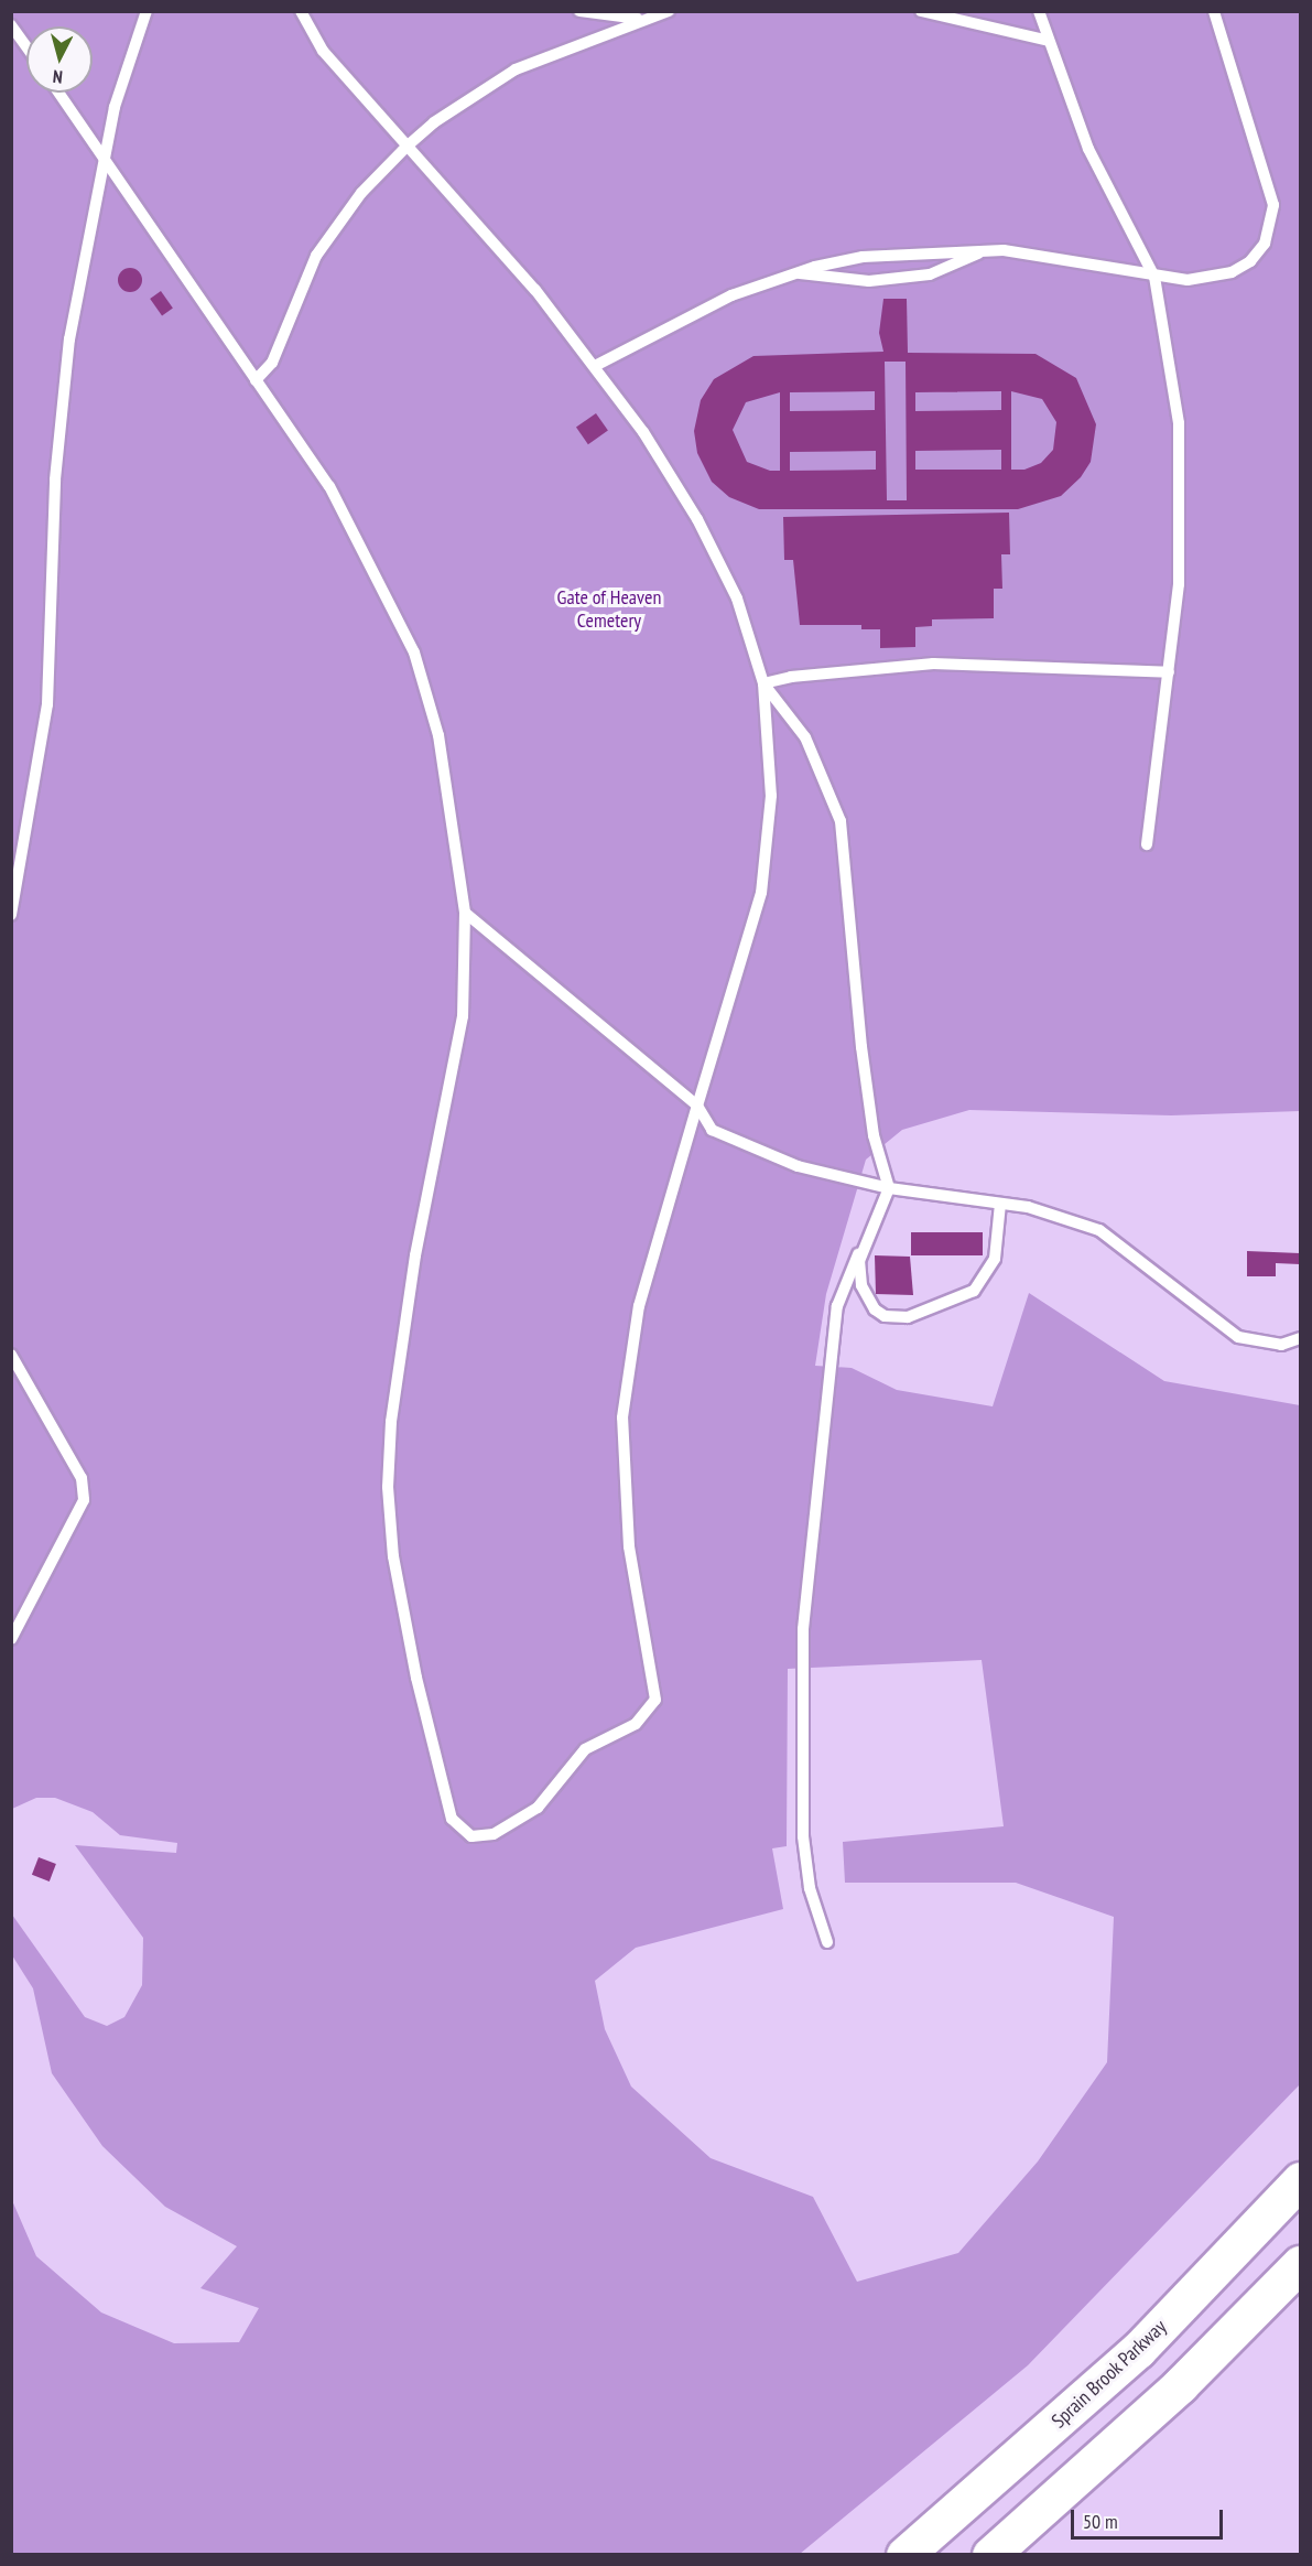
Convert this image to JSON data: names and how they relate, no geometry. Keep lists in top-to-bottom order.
{
  "streets": {
    "highway": ["Sprain Brook Parkway"]
  },
  "parks": ["Gate of Heaven Cemetery"],
  "scale_bar": "50 m",
  "north": "bottom"
}
